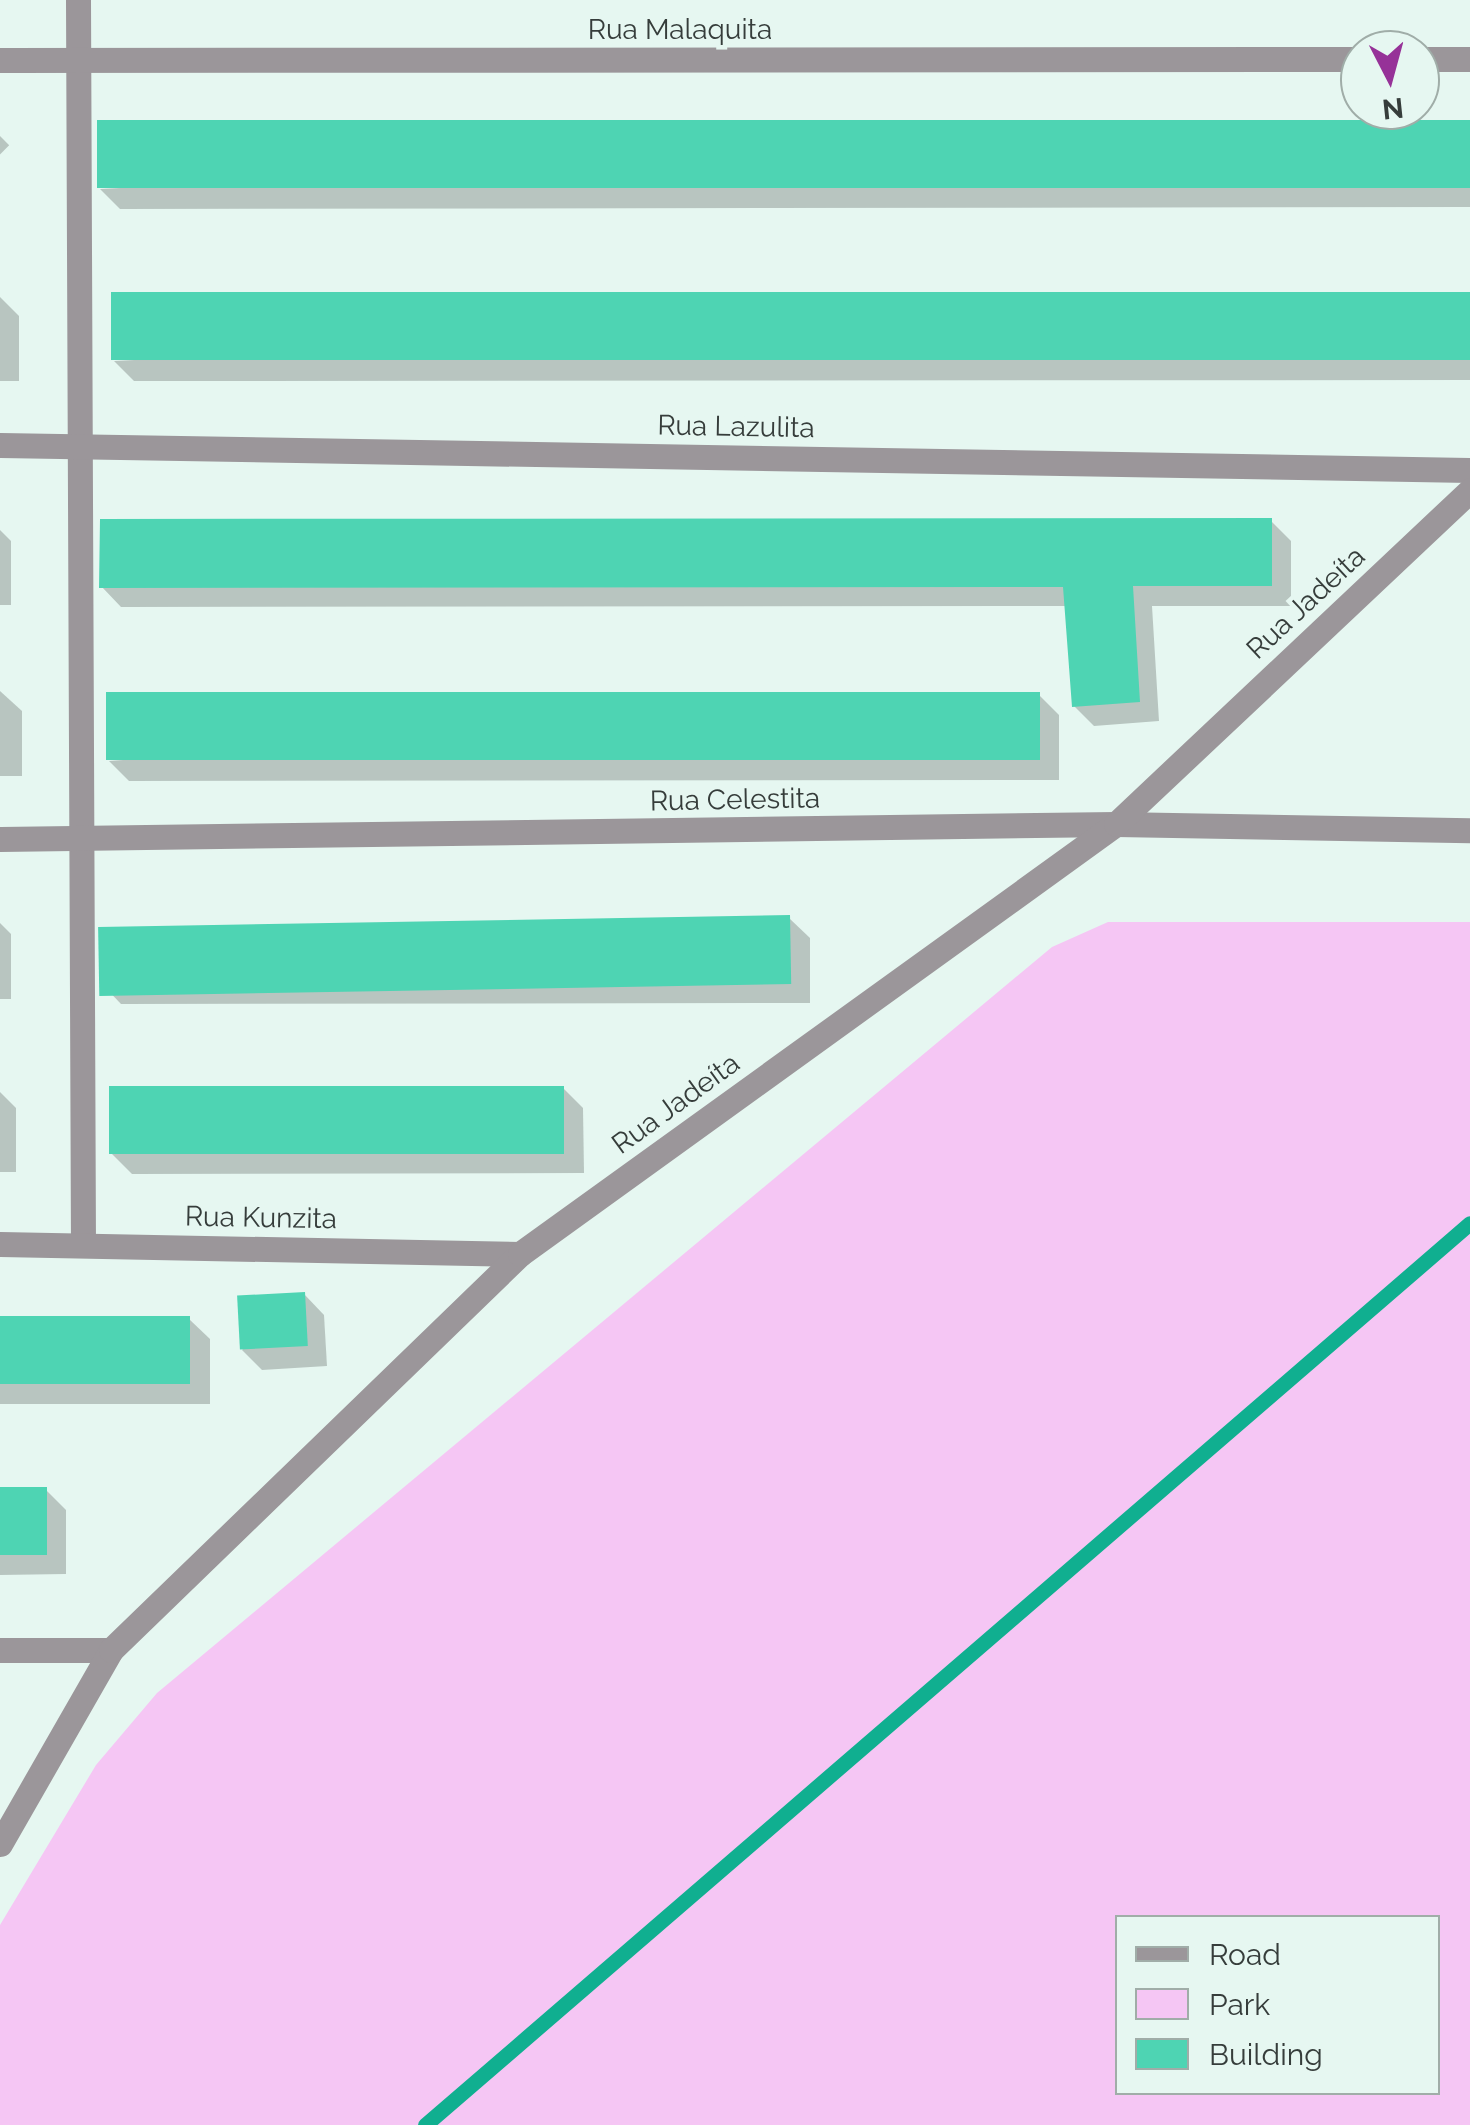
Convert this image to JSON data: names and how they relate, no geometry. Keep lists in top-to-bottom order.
{
  "streets": {
    "street": [
      "Rua Malaquita",
      "Rua Lazulita",
      "Rua Jadeíta",
      "Rua Celestita",
      "Rua Kunzita"
    ]
  },
  "crossings": [
    ["Rua Jadeíta", "Rua Celestita"],
    ["Rua Jadeíta", "Rua Kunzita"]
  ],
  "legend": ["Road", "Park", "Building"],
  "north": "bottom"
}
